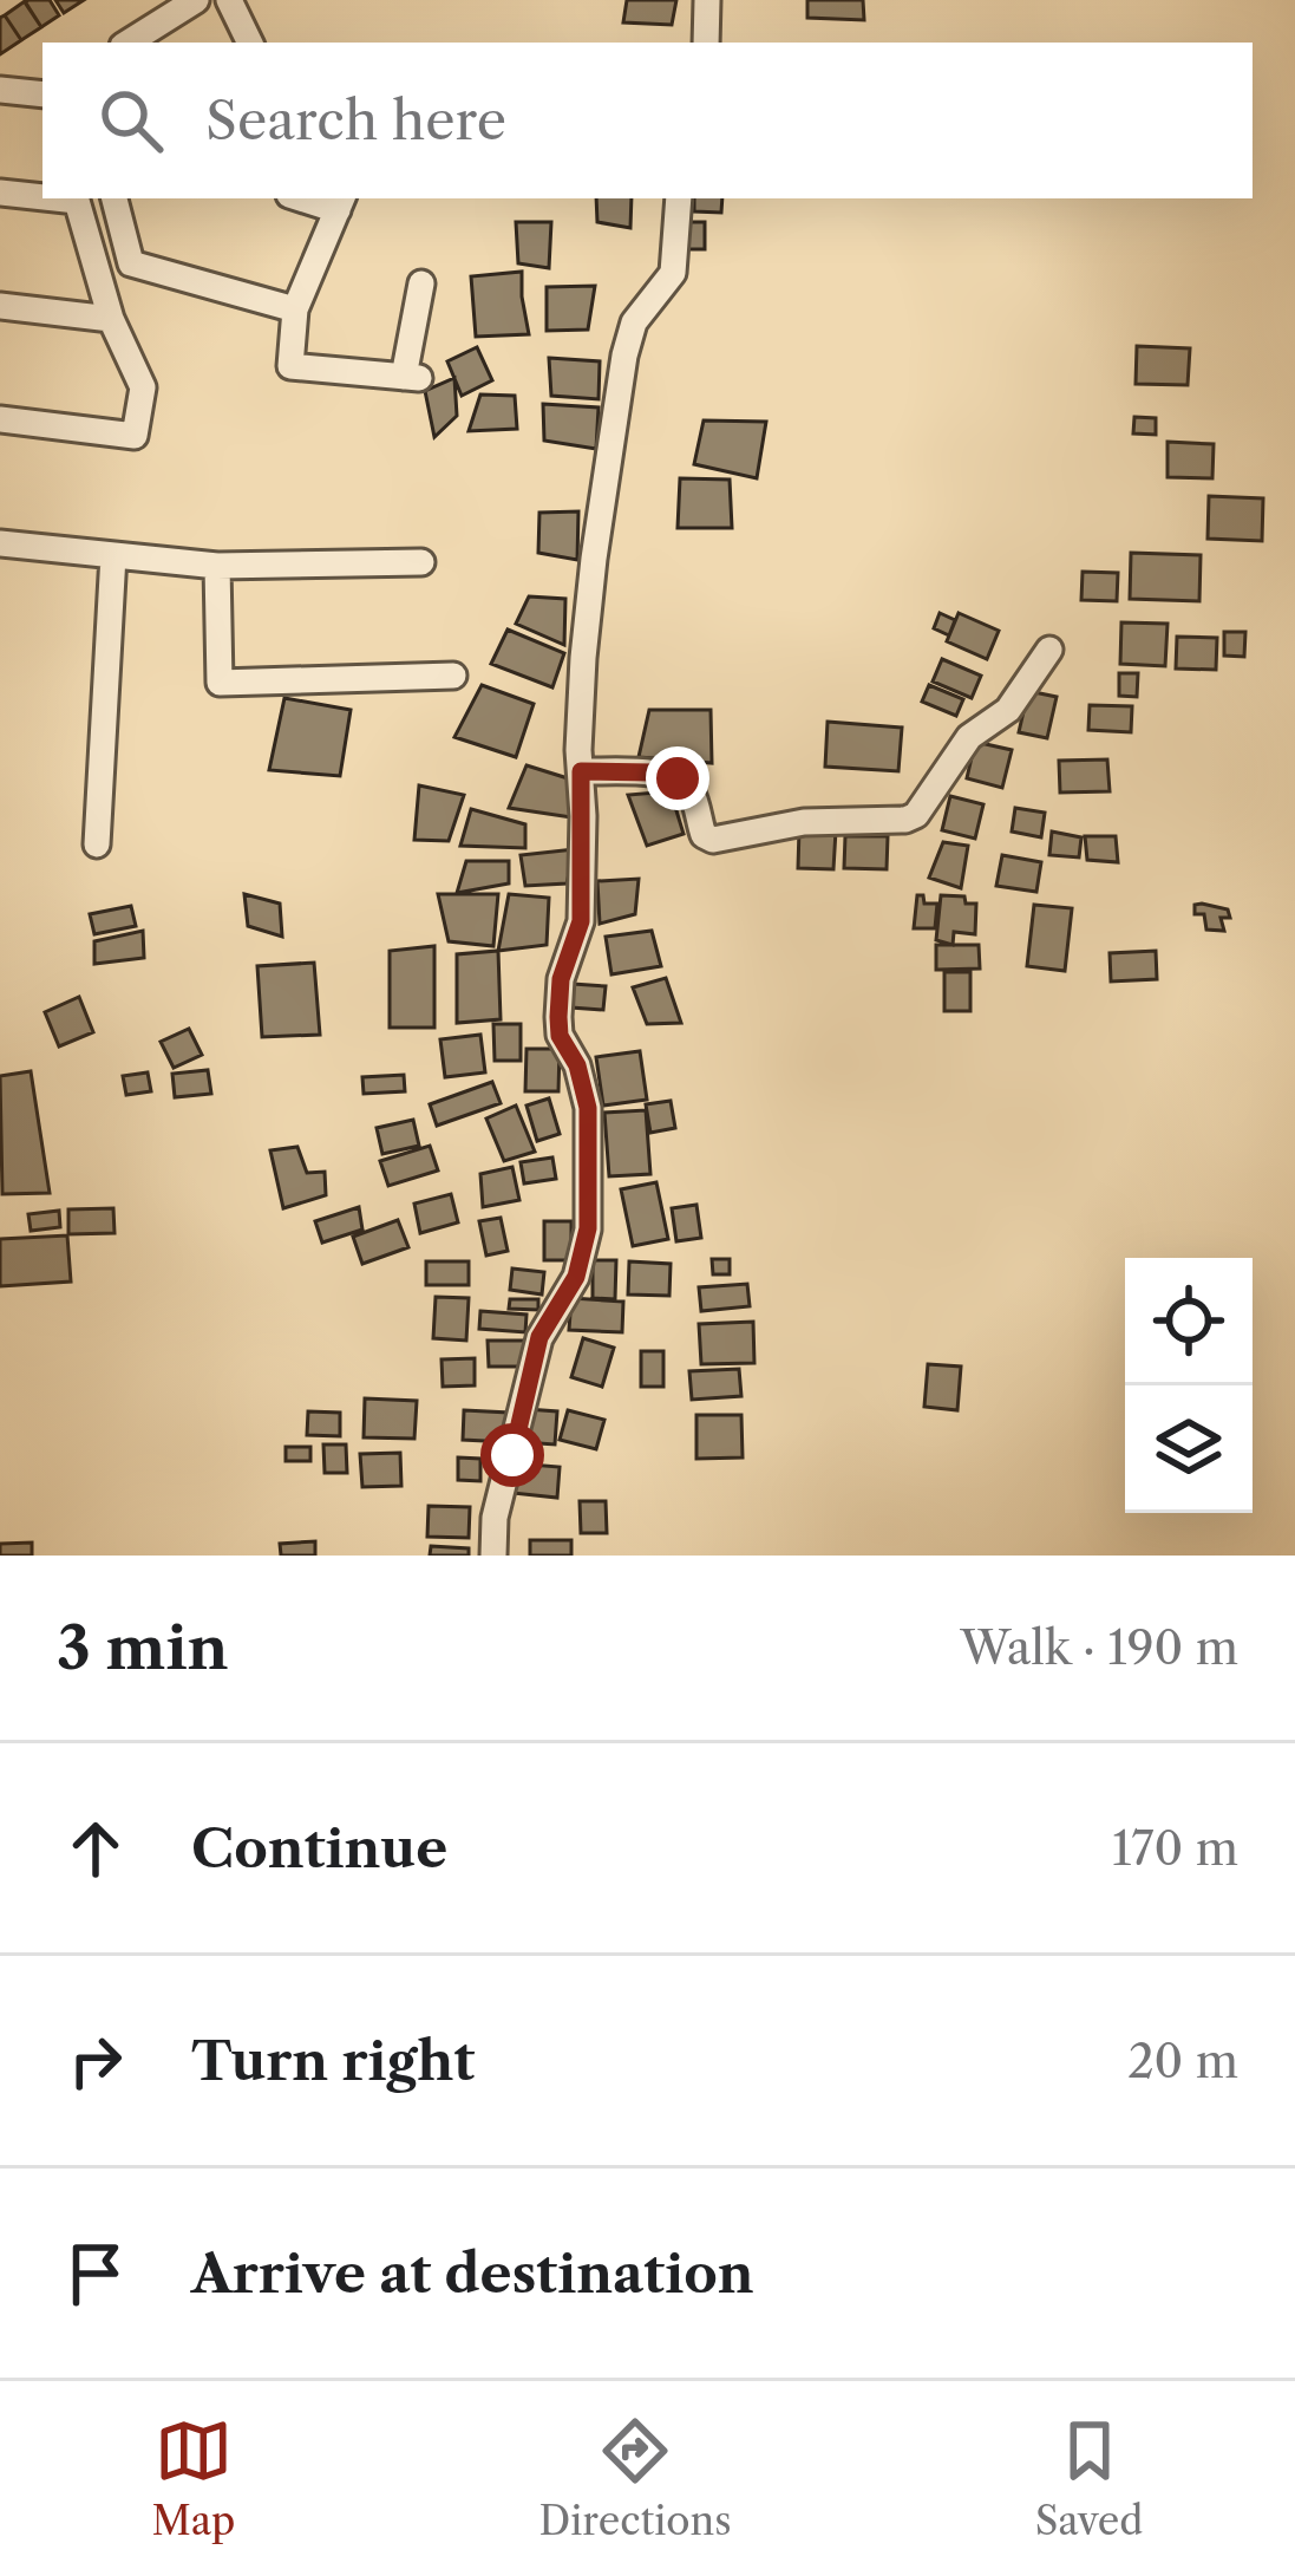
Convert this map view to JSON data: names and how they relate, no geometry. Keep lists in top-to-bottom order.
{
  "page": {
    "search": "Search here",
    "heading": ["3 min", "Walk · 190 m"],
    "list": [
      ["Continue", "170 m"],
      ["Turn right", "20 m"],
      "Arrive at destination"
    ],
    "nav": ["Map", "Directions", "Saved"]
  }
}
